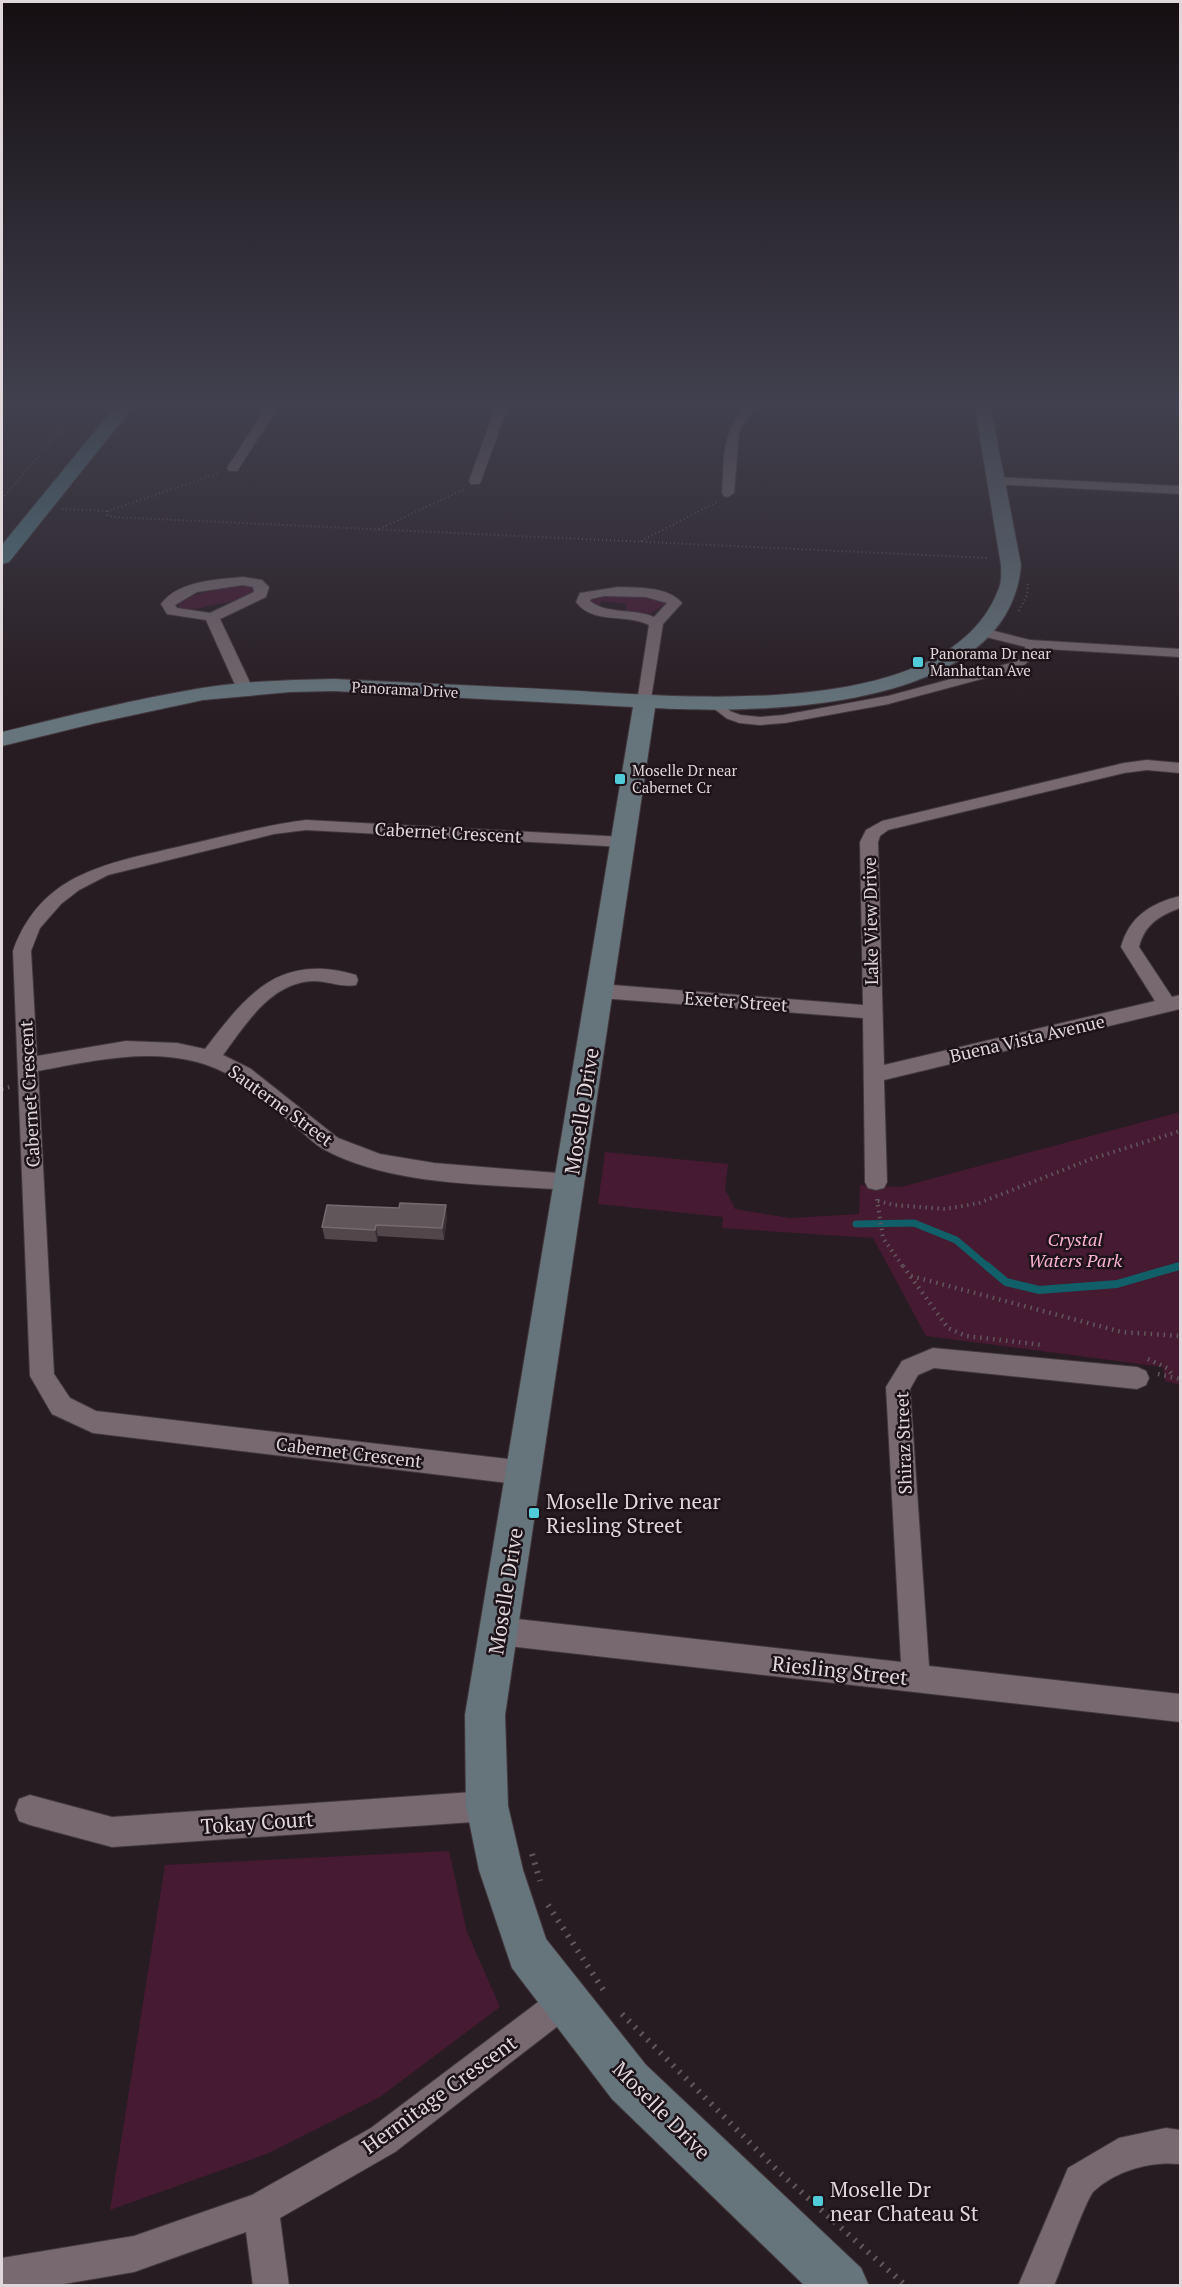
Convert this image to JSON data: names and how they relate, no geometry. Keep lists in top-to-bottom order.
{
  "streets": {
    "street": [
      "Panorama Drive",
      "Cabernet Crescent",
      "Lake View Drive",
      "Exeter Street",
      "Buena Vista Avenue",
      "Sauterne Street",
      "Moselle Drive",
      "Shiraz Street",
      "Riesling Street",
      "Tokay Court",
      "Hermitage Crescent"
    ]
  },
  "crossings": [
    ["Panorama Drive", "Moselle Drive"],
    ["Cabernet Crescent", "Sauterne Street"],
    ["Cabernet Crescent", "Moselle Drive"],
    ["Lake View Drive", "Exeter Street"],
    ["Lake View Drive", "Buena Vista Avenue"],
    ["Exeter Street", "Moselle Drive"],
    ["Sauterne Street", "Moselle Drive"],
    ["Moselle Drive", "Riesling Street"],
    ["Moselle Drive", "Tokay Court"],
    ["Moselle Drive", "Hermitage Crescent"],
    ["Shiraz Street", "Riesling Street"]
  ],
  "parks": ["Crystal Waters Park"],
  "places": {
    "transit": [
      "Panorama Dr near Manhattan Ave",
      "Moselle Dr near Cabernet Cr",
      "Moselle Drive near Riesling Street",
      "Moselle Dr near Chateau St"
    ]
  }
}
